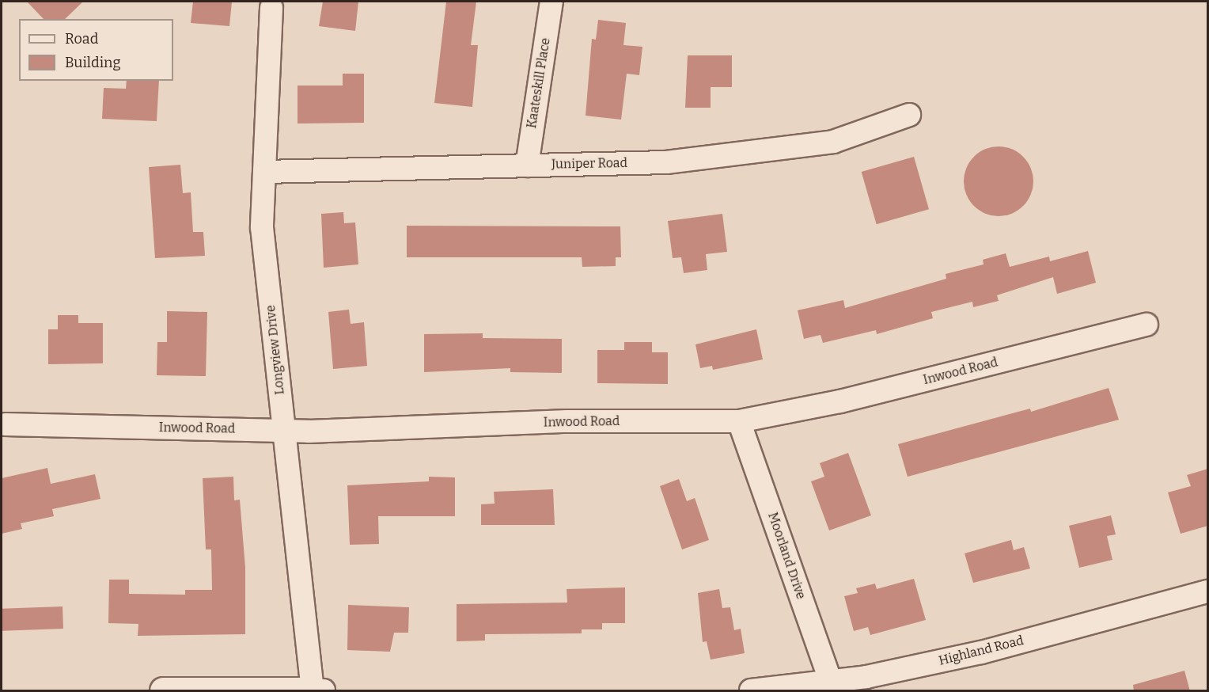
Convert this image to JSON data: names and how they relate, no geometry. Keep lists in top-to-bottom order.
{
  "streets": {
    "street": [
      "Kaateskill Place",
      "Juniper Road",
      "Longview Drive",
      "Inwood Road",
      "Moorland Drive",
      "Highland Road"
    ]
  },
  "crossings": [
    ["Kaateskill Place", "Juniper Road"],
    ["Juniper Road", "Longview Drive"],
    ["Longview Drive", "Inwood Road"],
    ["Inwood Road", "Moorland Drive"],
    ["Moorland Drive", "Highland Road"]
  ],
  "legend": ["Road", "Building"]
}
